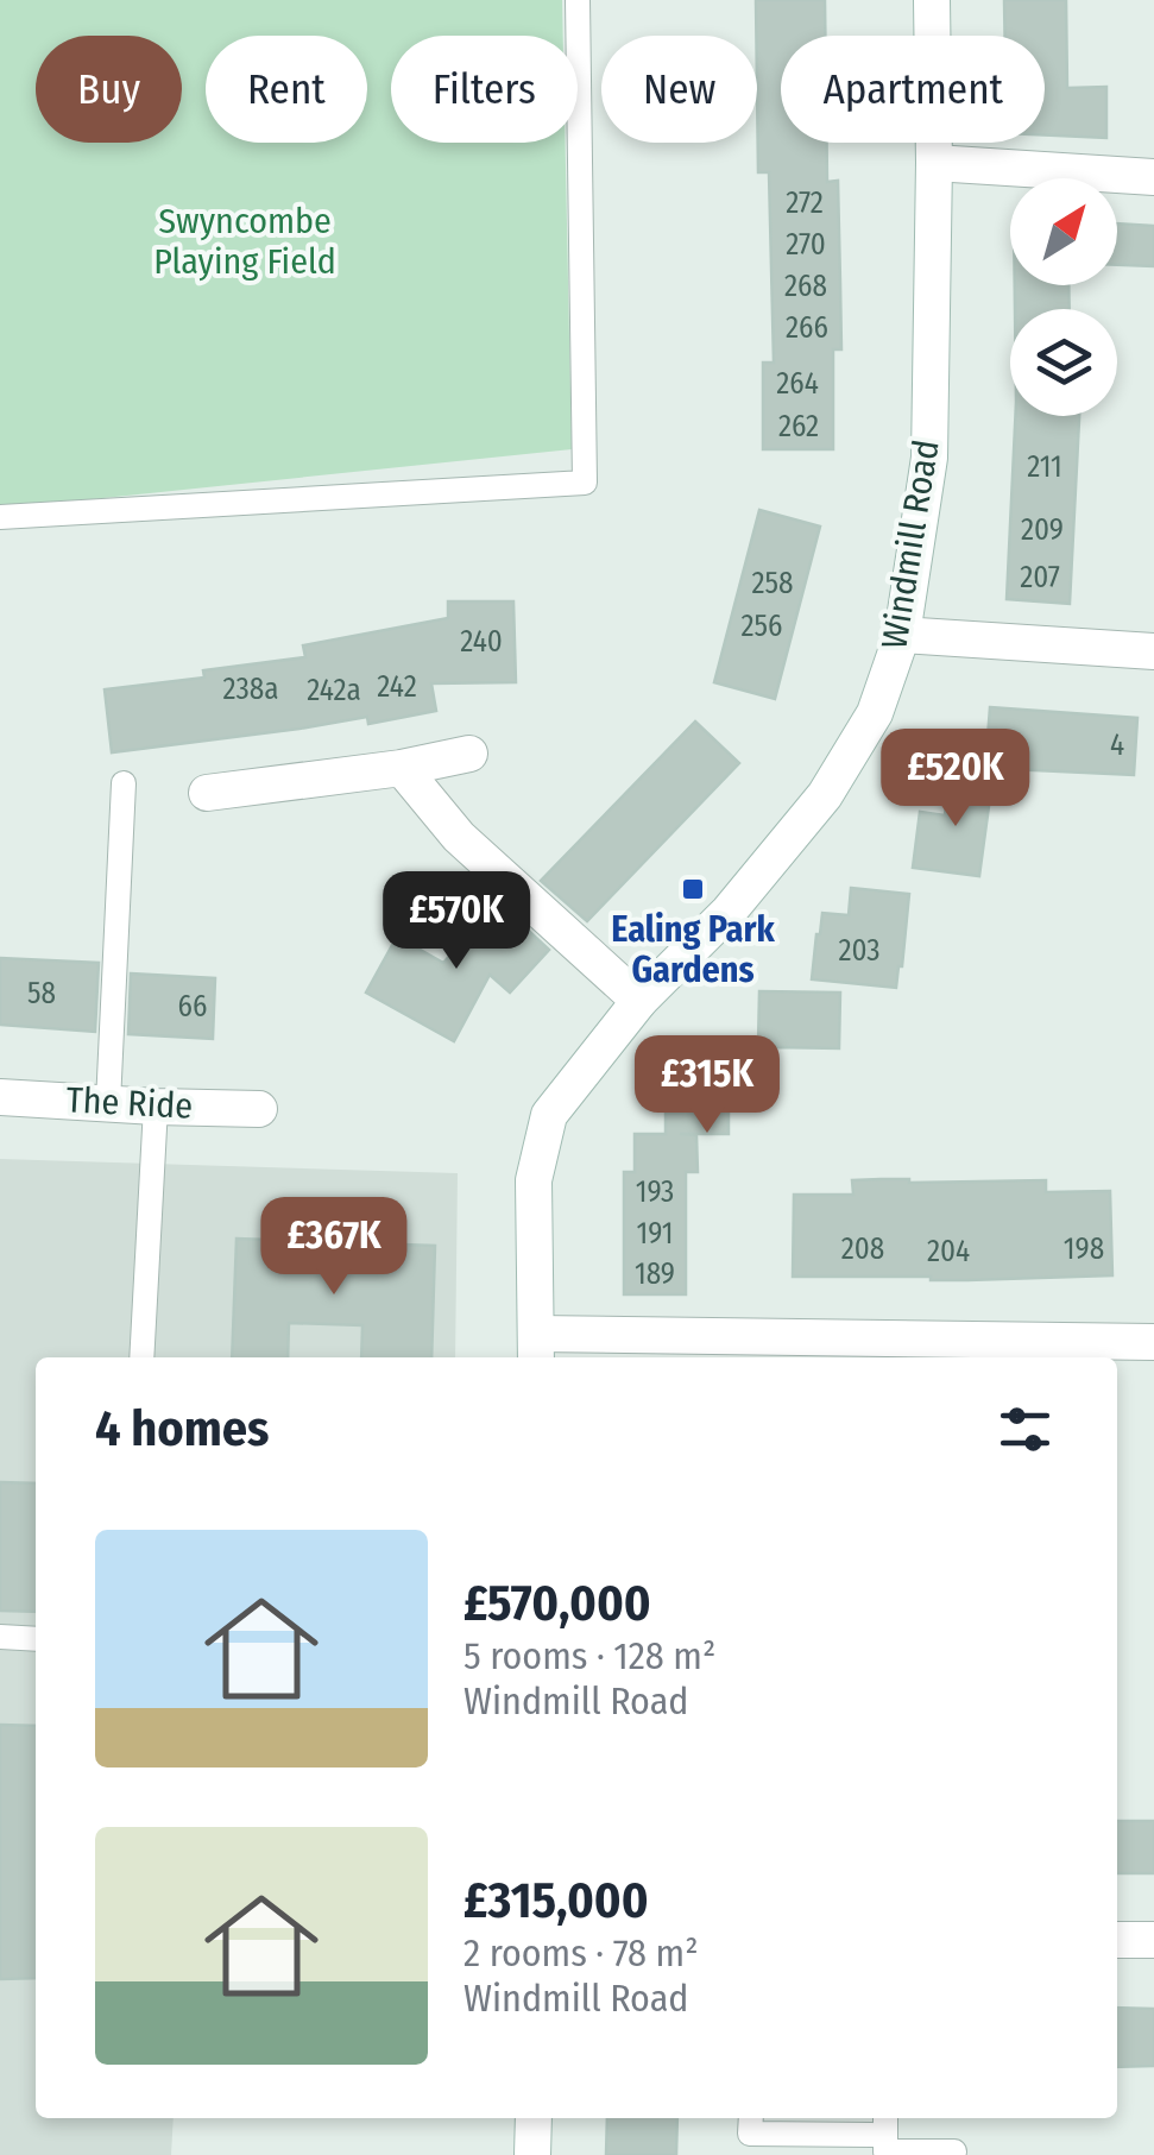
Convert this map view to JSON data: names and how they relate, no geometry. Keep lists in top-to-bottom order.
{
  "streets": {
    "street": ["Windmill Road", "The Ride"]
  },
  "parks": ["Swyncombe Playing Field"],
  "places": {
    "transit": ["Ealing Park Gardens"]
  },
  "house_numbers": [
    "272",
    "270",
    "268",
    "266",
    "264",
    "262",
    "211",
    "209",
    "207",
    "258",
    "256",
    "240",
    "242",
    "238a",
    "242a",
    "4",
    "203",
    "58",
    "66",
    "193",
    "191",
    "208",
    "198",
    "204",
    "189"
  ],
  "north": "top right",
  "page": {
    "chip": [
      "Buy",
      "Rent",
      "Filters",
      "New",
      "Apartment"
    ],
    "price": [
      "£520K",
      "£570K",
      "£315K",
      "£367K"
    ],
    "heading": "4 homes",
    "list": [
      {
        "name": "£570,000",
        "note": "5 rooms · 128 m² · Windmill Road"
      },
      {
        "name": "£315,000",
        "note": "2 rooms · 78 m² · Windmill Road"
      }
    ]
  }
}
